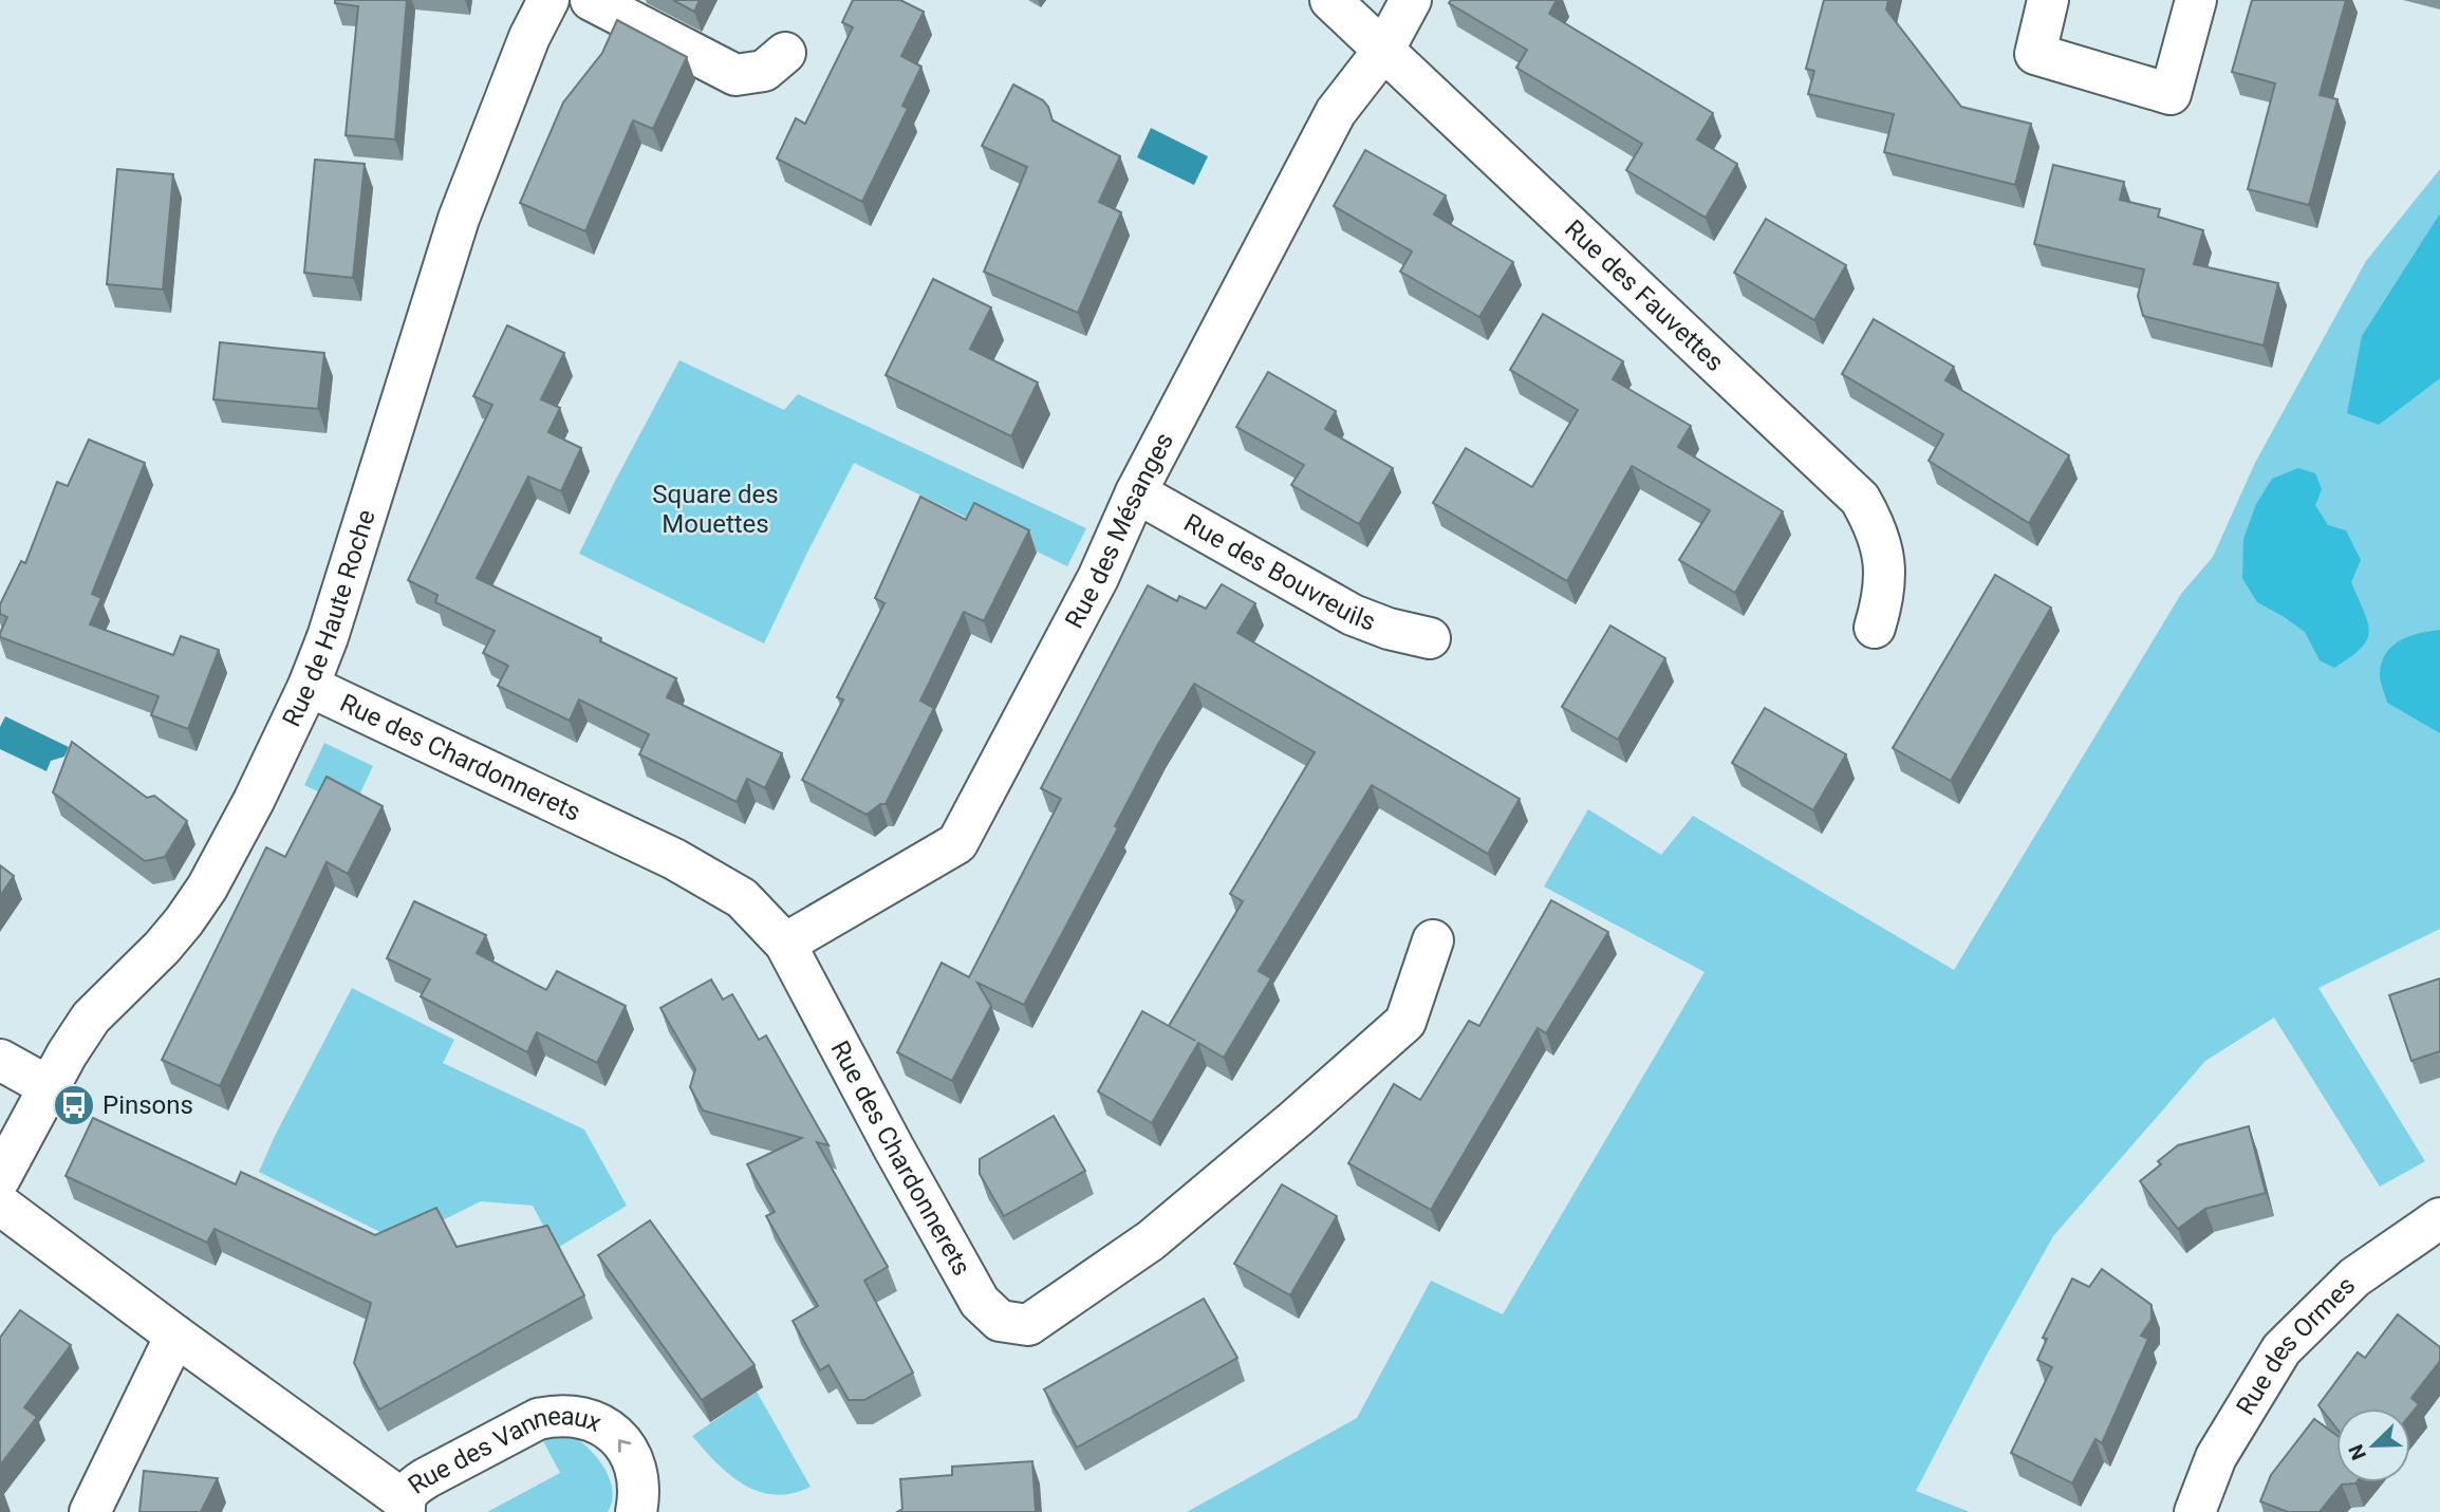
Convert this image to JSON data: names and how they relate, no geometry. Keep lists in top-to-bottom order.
{
  "streets": {
    "street": [
      "Rue des Fauvettes",
      "Rue des Mésanges",
      "Rue des Bouvreuils",
      "Rue de Haute Roche",
      "Rue des Chardonnerets",
      "Rue des Ormes",
      "Rue des Vanneaux"
    ]
  },
  "crossings": [
    ["Rue des Fauvettes", "Rue des Mésanges"],
    ["Rue des Mésanges", "Rue des Bouvreuils"],
    ["Rue des Mésanges", "Rue des Chardonnerets"],
    ["Rue de Haute Roche", "Rue des Chardonnerets"]
  ],
  "parks": ["Square des Mouettes"],
  "places": {
    "bus stop": ["Pinsons"]
  },
  "north": "bottom left"
}
